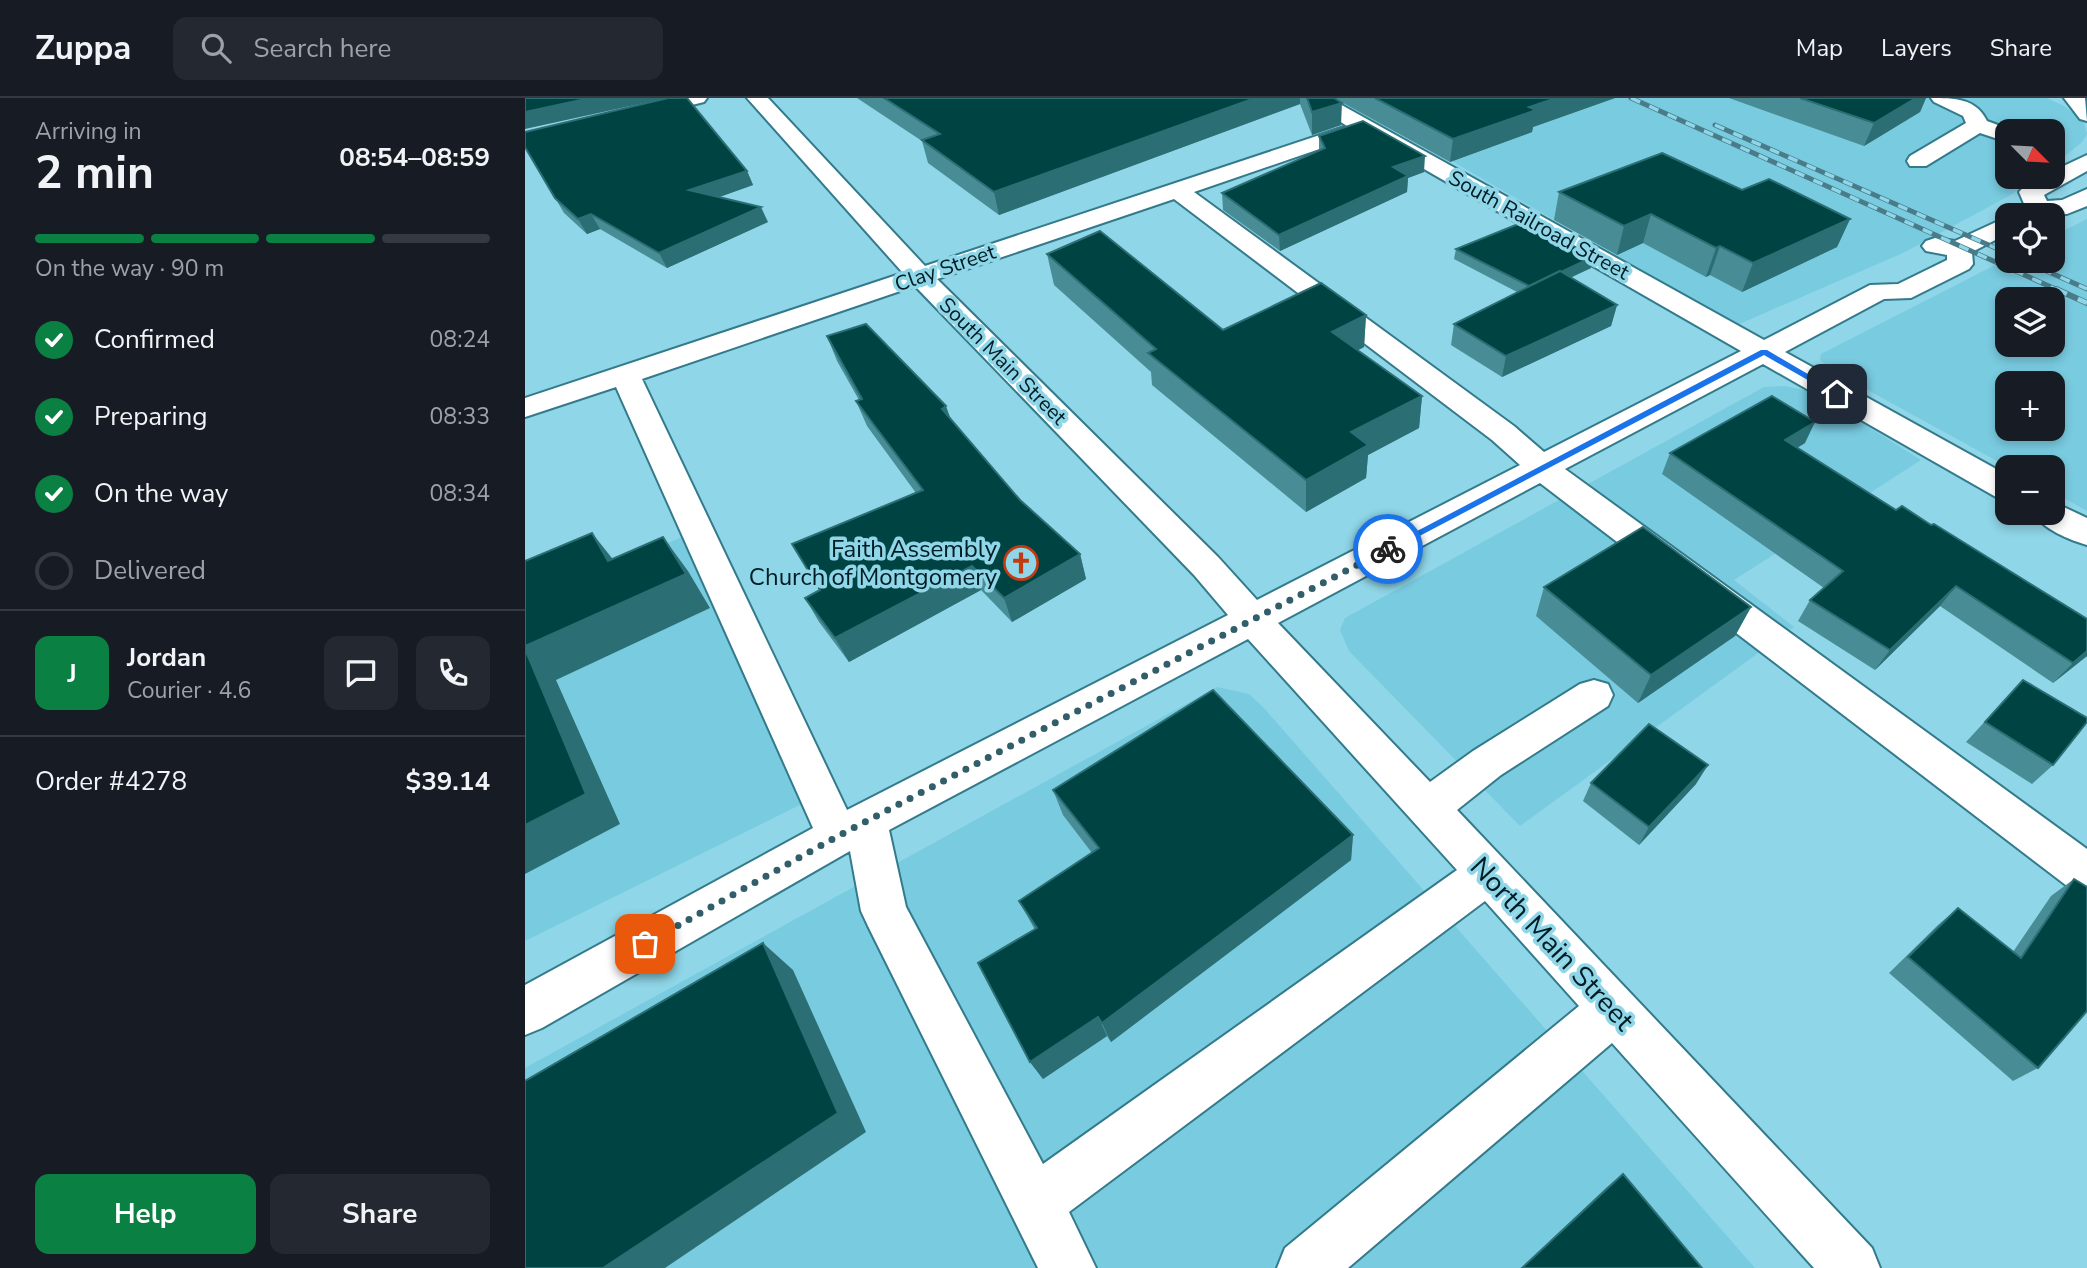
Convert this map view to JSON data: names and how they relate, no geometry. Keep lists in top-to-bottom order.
{
  "streets": {
    "street": [
      "South Railroad Street",
      "Clay Street",
      "South Main Street",
      "North Main Street"
    ]
  },
  "crossings": [
    ["South Railroad Street", "Clay Street"],
    ["Clay Street", "South Main Street"],
    ["South Main Street", "North Main Street"]
  ],
  "places": {
    "church": ["Faith Assembly Church of Montgomery"]
  },
  "north": "bottom right",
  "page": {
    "header": "Zuppa",
    "search": "Search here",
    "nav": ["Map", "Layers", "Share"],
    "heading": ["2 min", "Arriving in", "08:54–08:59"],
    "panel": [
      "Jordan",
      "Courier · 4.6",
      "Order #4278",
      "$39.14"
    ],
    "map_buttons": ["+", "−"],
    "bar": "On the way · 90 m",
    "list": [
      ["Confirmed", "08:24"],
      ["Preparing", "08:33"],
      ["On the way", "08:34"],
      "Delivered"
    ],
    "round": "J",
    "buttons": ["Help", "Share"]
  }
}
